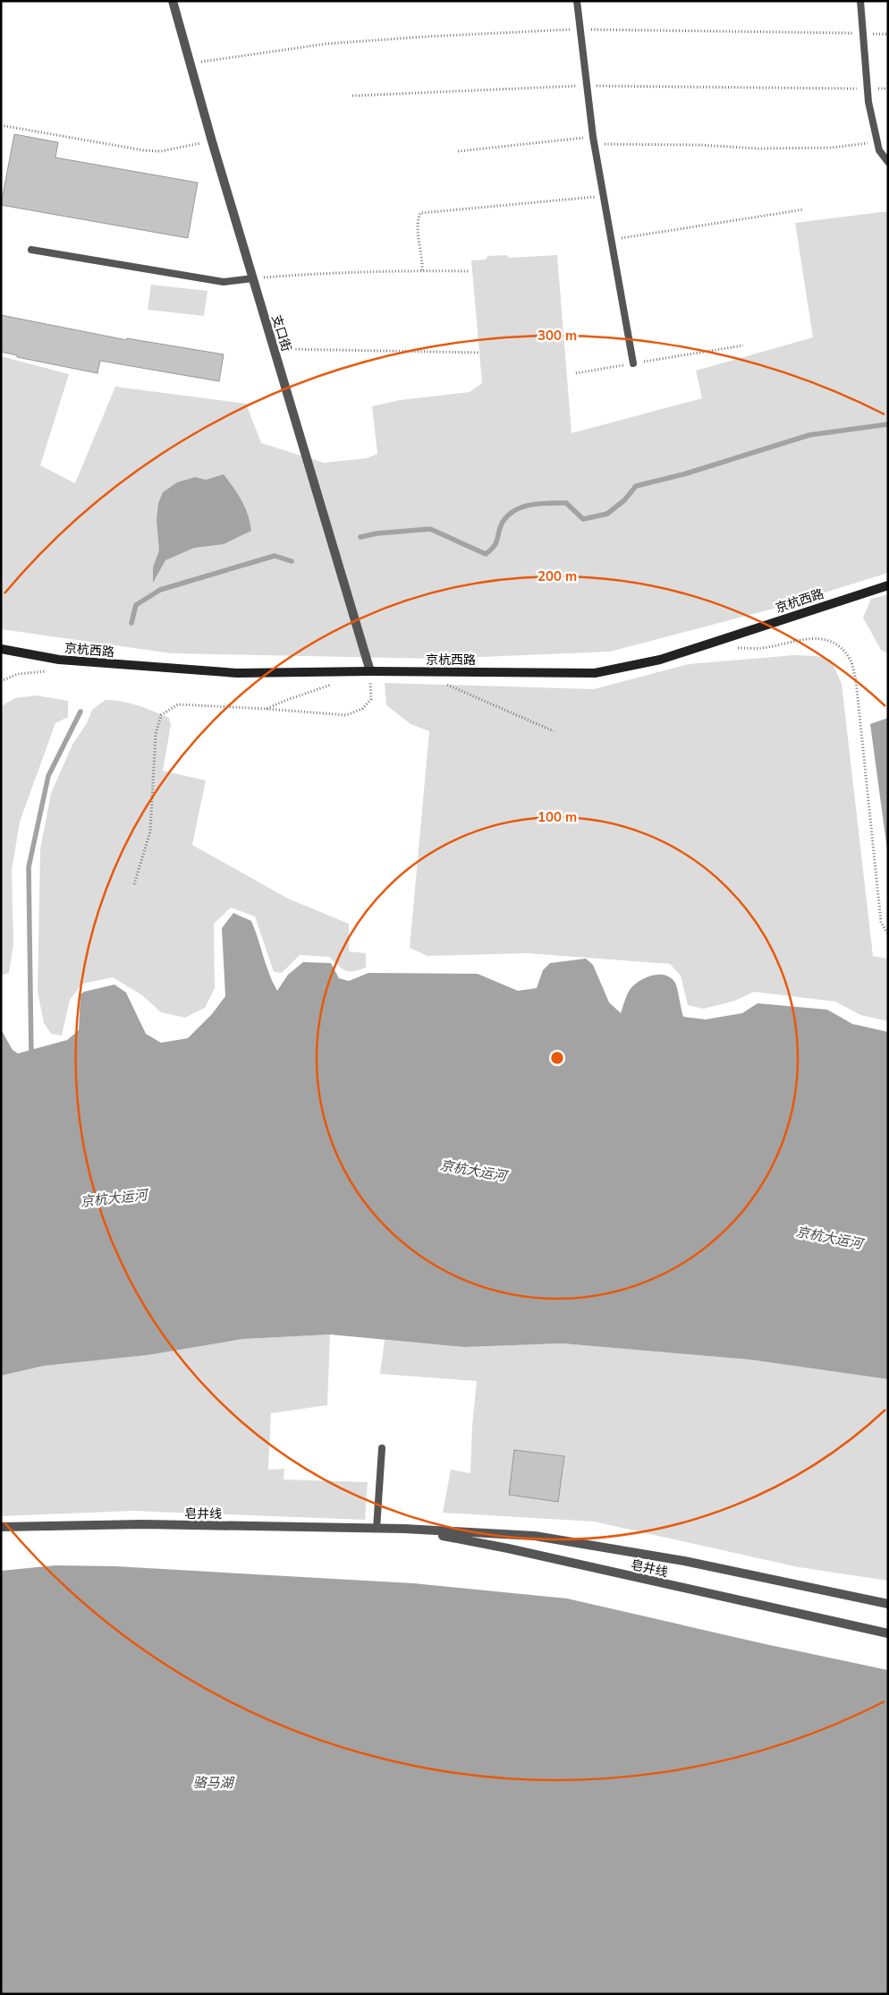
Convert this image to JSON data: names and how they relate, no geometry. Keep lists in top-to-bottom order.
{
  "streets": {
    "main road": ["京杭西路"],
    "street": ["支口街", "皂井线"]
  },
  "crossings": [
    ["支口街", "京杭西路"]
  ],
  "water": ["京杭大运河", "骆马湖"],
  "rings": ["300 m", "200 m", "100 m"]
}
